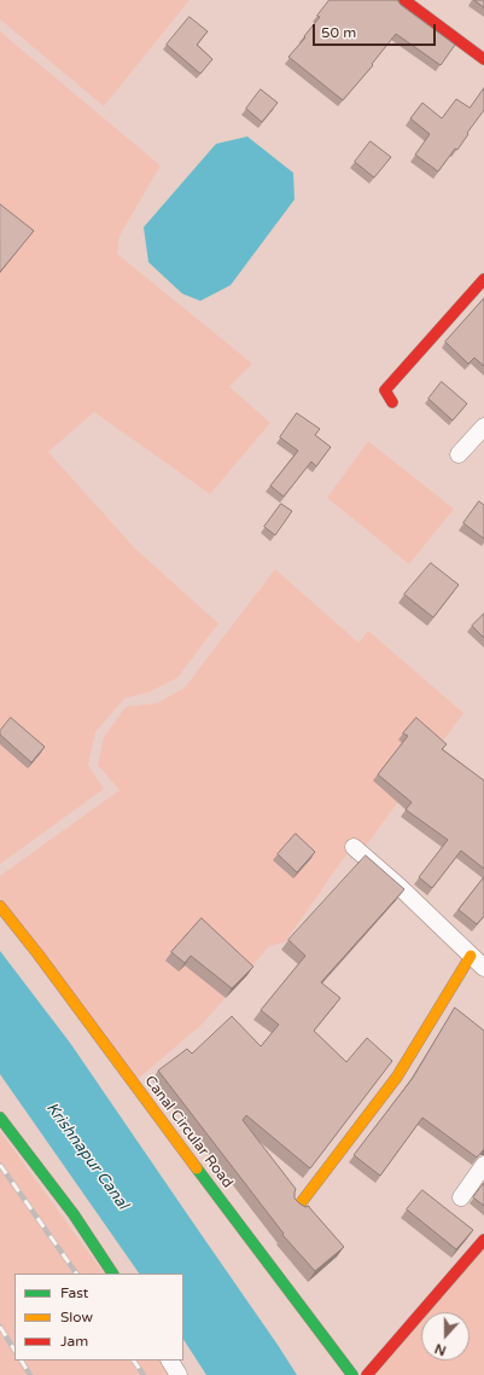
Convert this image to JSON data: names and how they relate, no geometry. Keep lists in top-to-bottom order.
{
  "streets": {
    "street": ["Canal Circular Road"]
  },
  "water": ["Krishnapur Canal"],
  "legend": ["Fast", "Slow", "Jam"],
  "scale_bar": "50 m",
  "north": "bottom"
}
